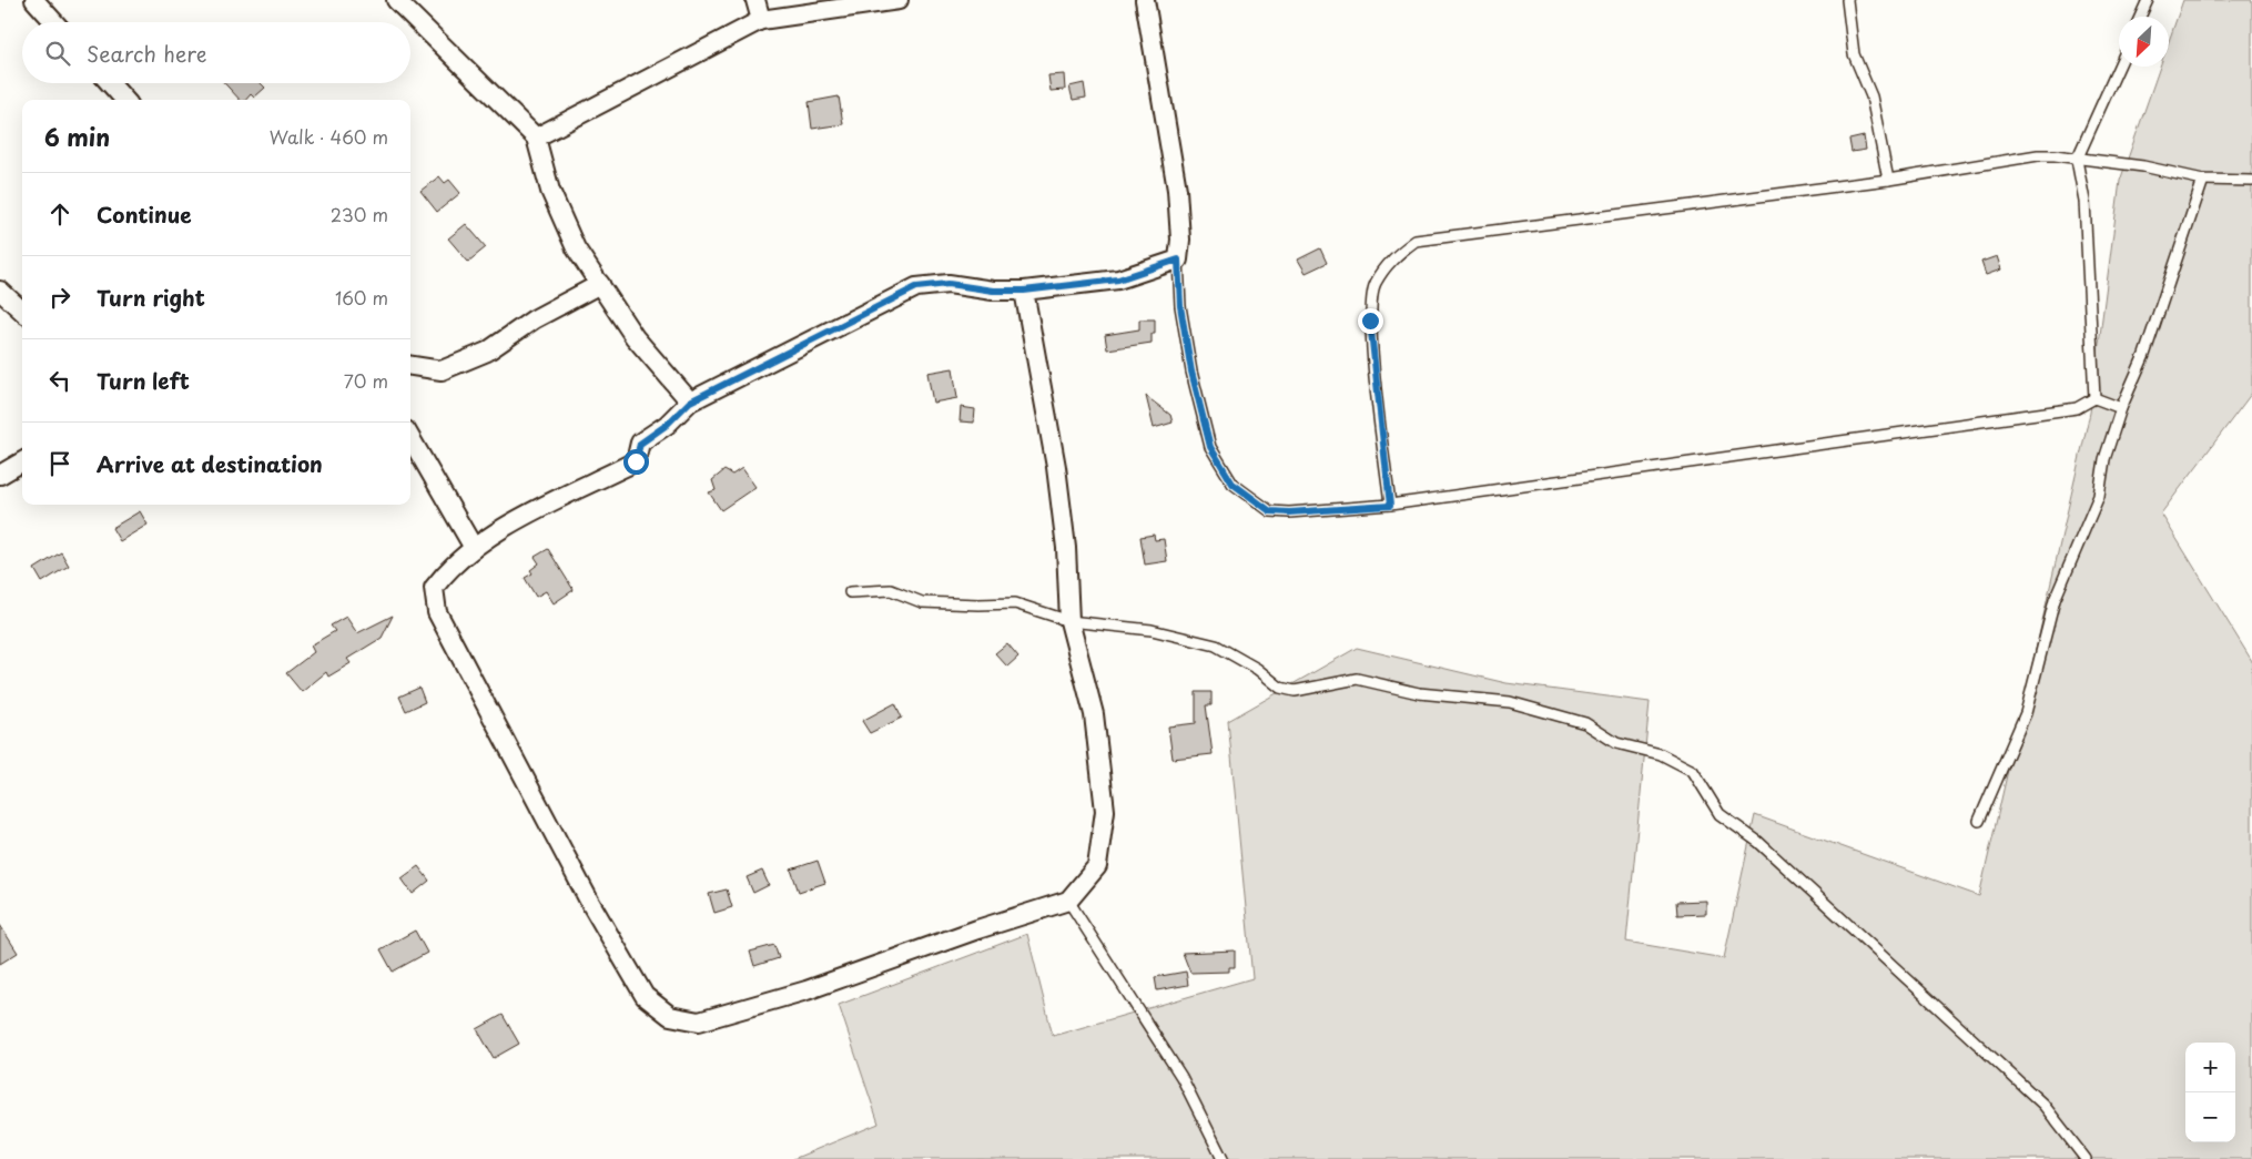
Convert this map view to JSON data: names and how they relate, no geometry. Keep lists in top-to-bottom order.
{
  "north": "bottom left",
  "page": {
    "search": "Search here",
    "heading": ["6 min", "Walk · 460 m"],
    "list": [
      ["Continue", "230 m"],
      ["Turn right", "160 m"],
      ["Turn left", "70 m"],
      "Arrive at destination"
    ],
    "map_buttons": ["+", "−"]
  }
}
